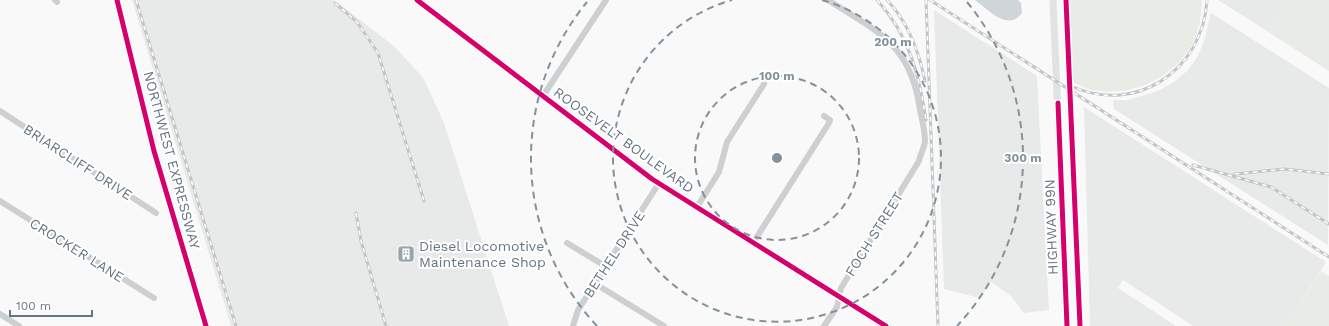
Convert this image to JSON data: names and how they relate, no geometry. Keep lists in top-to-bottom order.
{
  "streets": {
    "main road": ["ROOSEVELT BOULEVARD", "NORTHWEST EXPRESSWAY", "HIGHWAY 99N"],
    "street": [
      "BRIARCLIFF DRIVE",
      "FOCH STREET",
      "CROCKER LANE",
      "BETHEL DRIVE"
    ]
  },
  "crossings": [
    ["ROOSEVELT BOULEVARD", "FOCH STREET"],
    ["ROOSEVELT BOULEVARD", "BETHEL DRIVE"]
  ],
  "places": {
    "building": ["Diesel Locomotive Maintenance Shop"]
  },
  "scale_bar": "100 m",
  "rings": ["200 m", "100 m", "300 m"]
}
